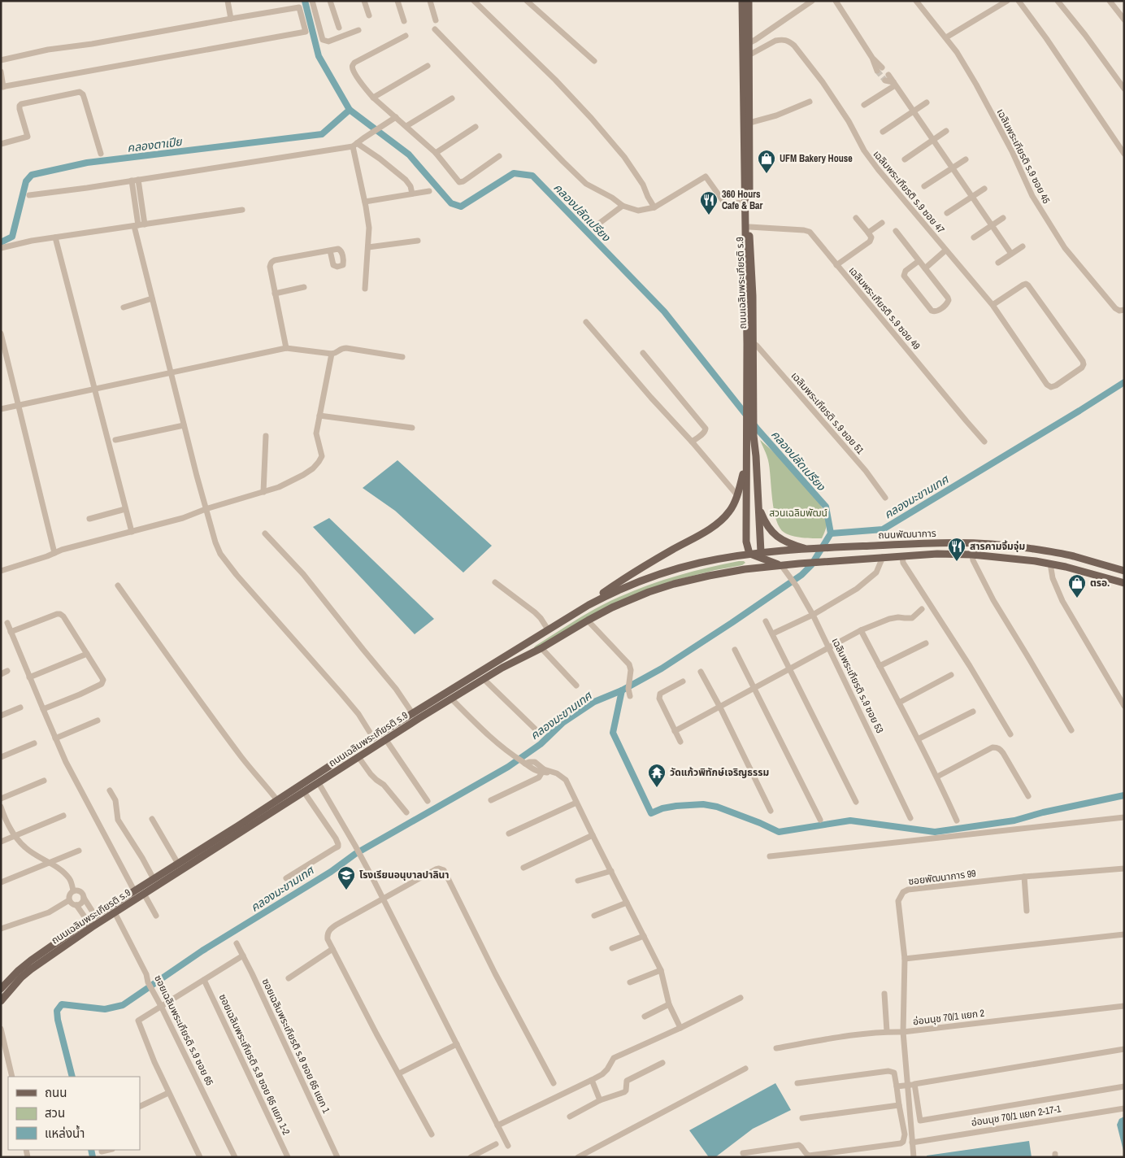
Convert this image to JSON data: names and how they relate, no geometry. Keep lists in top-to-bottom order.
{
  "streets": {
    "main road": ["ถนนเฉลิมพระเกียรติ ร.9", "ถนนพัฒนาการ"],
    "street": [
      "เฉลิมพระเกียรติ ร.9 ซอย 45",
      "เฉลิมพระเกียรติ ร.9 ซอย 47",
      "เฉลิมพระเกียรติ ร.9 ซอย 49",
      "เฉลิมพระเกียรติ ร.9 ซอย 51",
      "เฉลิมพระเกียรติ ร.9 ซอย 53",
      "ซอยพัฒนาการ 99",
      "อ่อนนุช 70/1 แยก 2",
      "ซอยเฉลิมพระเกียรติ ร.9 ซอย 65",
      "ซอยเฉลิมพระเกียรติ ร.9 ซอย 65 แยก 1",
      "ซอยเฉลิมพระเกียรติ ร.9 ซอย 65 แยก 1-2",
      "อ่อนนุช 70/1 แยก 2-17-1"
    ]
  },
  "crossings": [
    ["เฉลิมพระเกียรติ ร.9 ซอย 47", "ถนนเฉลิมพระเกียรติ ร.9"],
    ["ถนนเฉลิมพระเกียรติ ร.9", "เฉลิมพระเกียรติ ร.9 ซอย 49"],
    ["ถนนเฉลิมพระเกียรติ ร.9", "เฉลิมพระเกียรติ ร.9 ซอย 51"],
    ["ถนนเฉลิมพระเกียรติ ร.9", "ถนนพัฒนาการ"],
    ["ถนนเฉลิมพระเกียรติ ร.9", "เฉลิมพระเกียรติ ร.9 ซอย 53"],
    ["ถนนเฉลิมพระเกียรติ ร.9", "ซอยเฉลิมพระเกียรติ ร.9 ซอย 65"],
    ["ถนนพัฒนาการ", "เฉลิมพระเกียรติ ร.9 ซอย 53"],
    ["ซอยพัฒนาการ 99", "อ่อนนุช 70/1 แยก 2"],
    ["ซอยพัฒนาการ 99", "อ่อนนุช 70/1 แยก 2-17-1"]
  ],
  "water": ["คลองตาเปีย", "คลองปลัดเปรียง", "คลองมะขามเทศ"],
  "parks": ["สวนเฉลิมพัฒน์"],
  "places": {
    "shop": ["UFM Bakery House", "ตรอ."],
    "restaurant": ["360 Hours Cafe & Bar", "สารคามจิ้มจุ่ม"],
    "temple": ["วัดแก้วพิทักษ์เจริญธรรม"],
    "school or university": ["โรงเรียนอนุบาลปาลินา"]
  },
  "legend": ["ถนน", "สวน", "แหล่งน้ำ"]
}
